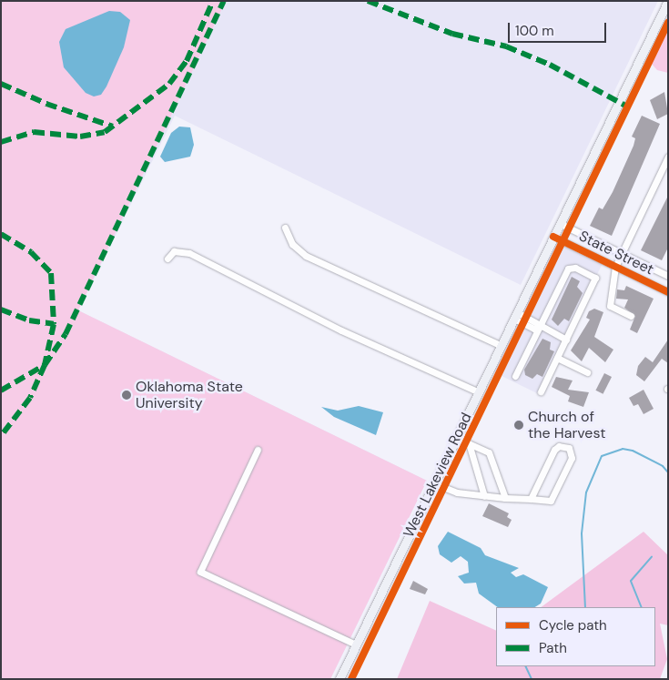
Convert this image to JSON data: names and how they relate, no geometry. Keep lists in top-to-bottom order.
{
  "streets": {
    "main road": ["West Lakeview Road"],
    "street": ["State Street"]
  },
  "crossings": [
    ["State Street", "West Lakeview Road"]
  ],
  "places": ["Oklahoma State University", "Church of the Harvest"],
  "legend": ["Cycle path", "Path"],
  "scale_bar": "100 m"
}
